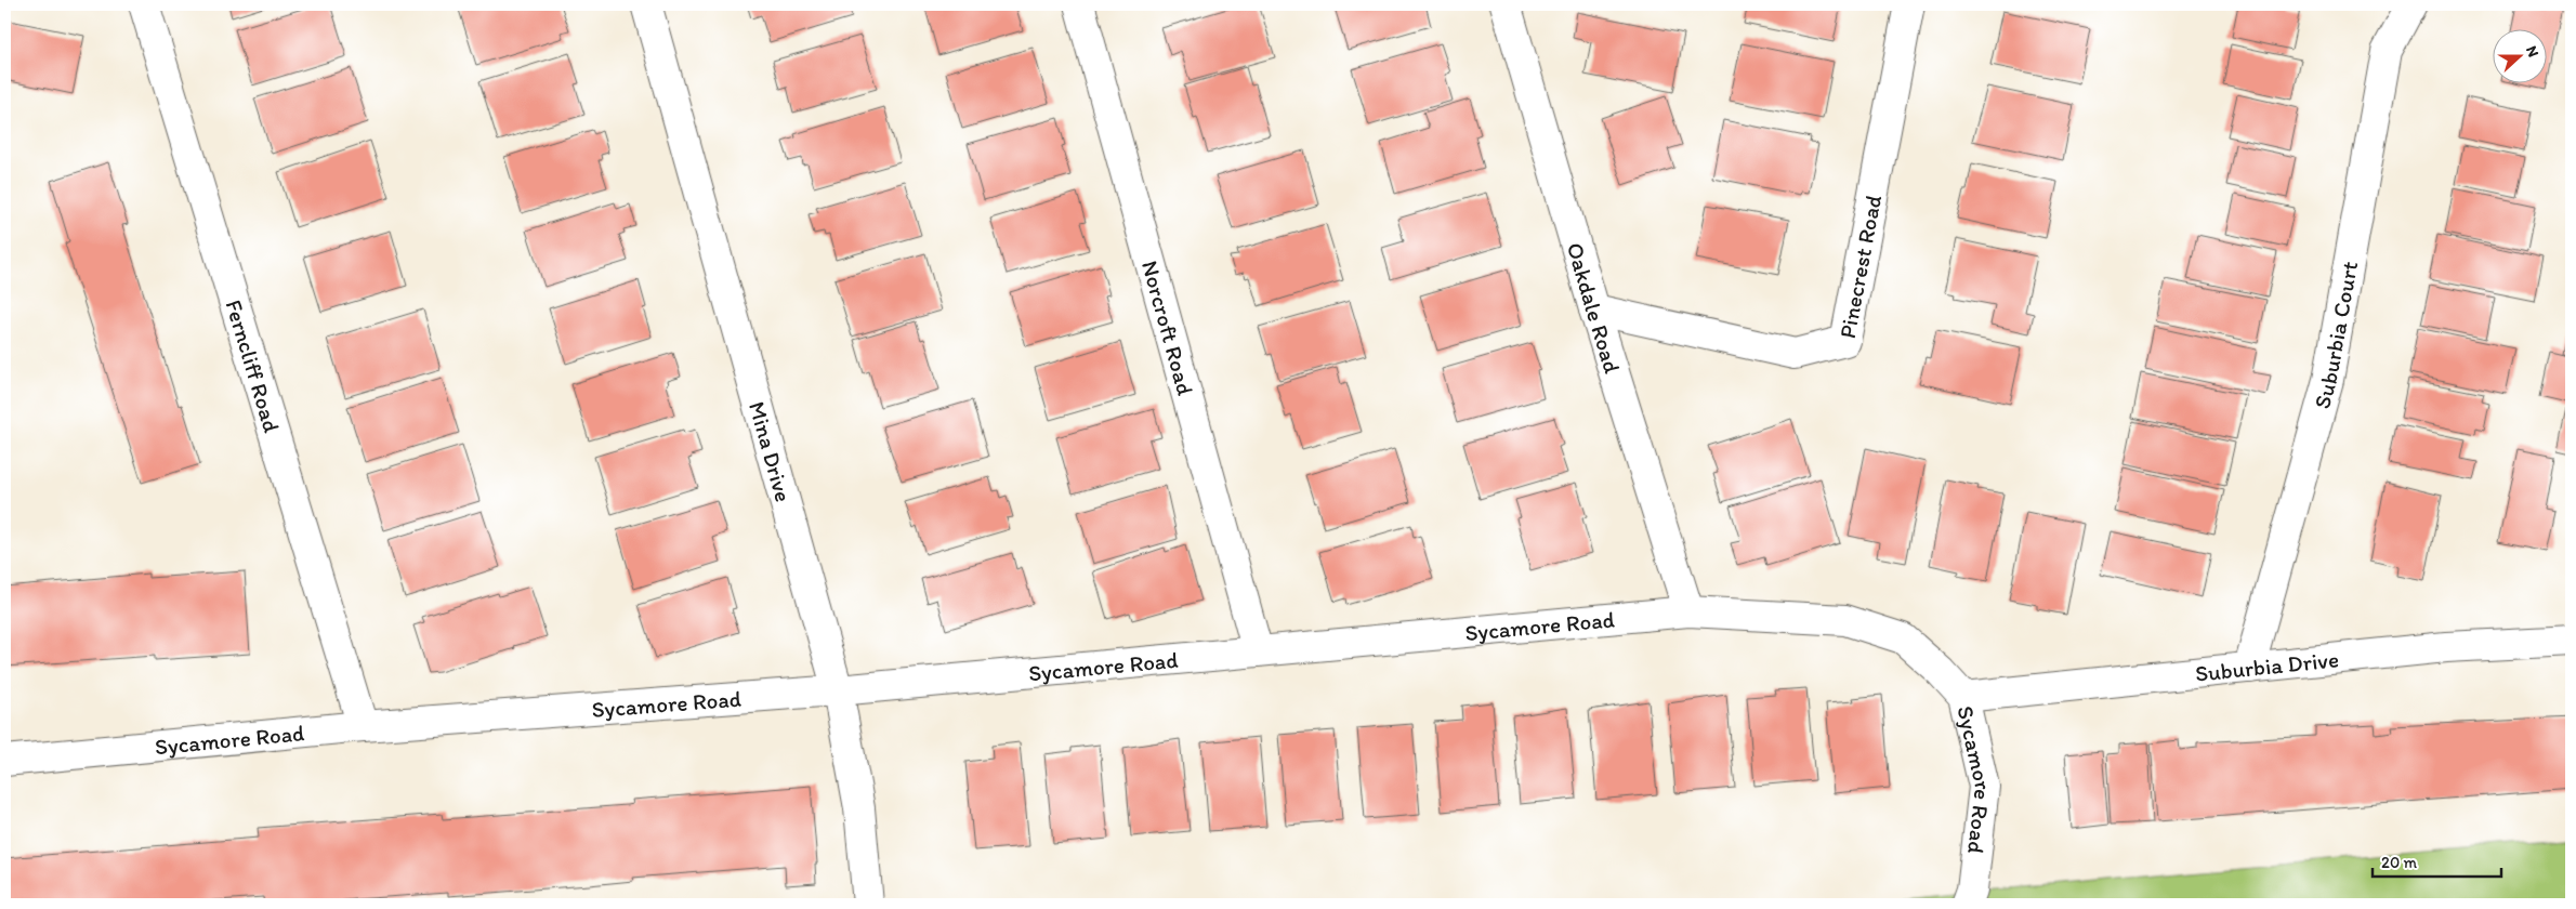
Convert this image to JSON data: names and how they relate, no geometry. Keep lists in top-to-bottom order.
{
  "streets": {
    "street": [
      "Pinecrest Road",
      "Oakdale Road",
      "Norcroft Road",
      "Suburbia Court",
      "Ferncliff Road",
      "Mina Drive",
      "Sycamore Road",
      "Suburbia Drive"
    ]
  },
  "crossings": [
    ["Pinecrest Road", "Oakdale Road"],
    ["Oakdale Road", "Sycamore Road"],
    ["Norcroft Road", "Sycamore Road"],
    ["Suburbia Court", "Suburbia Drive"],
    ["Ferncliff Road", "Sycamore Road"],
    ["Mina Drive", "Sycamore Road"],
    ["Sycamore Road", "Suburbia Drive"]
  ],
  "scale_bar": "20 m",
  "north": "right"
}
